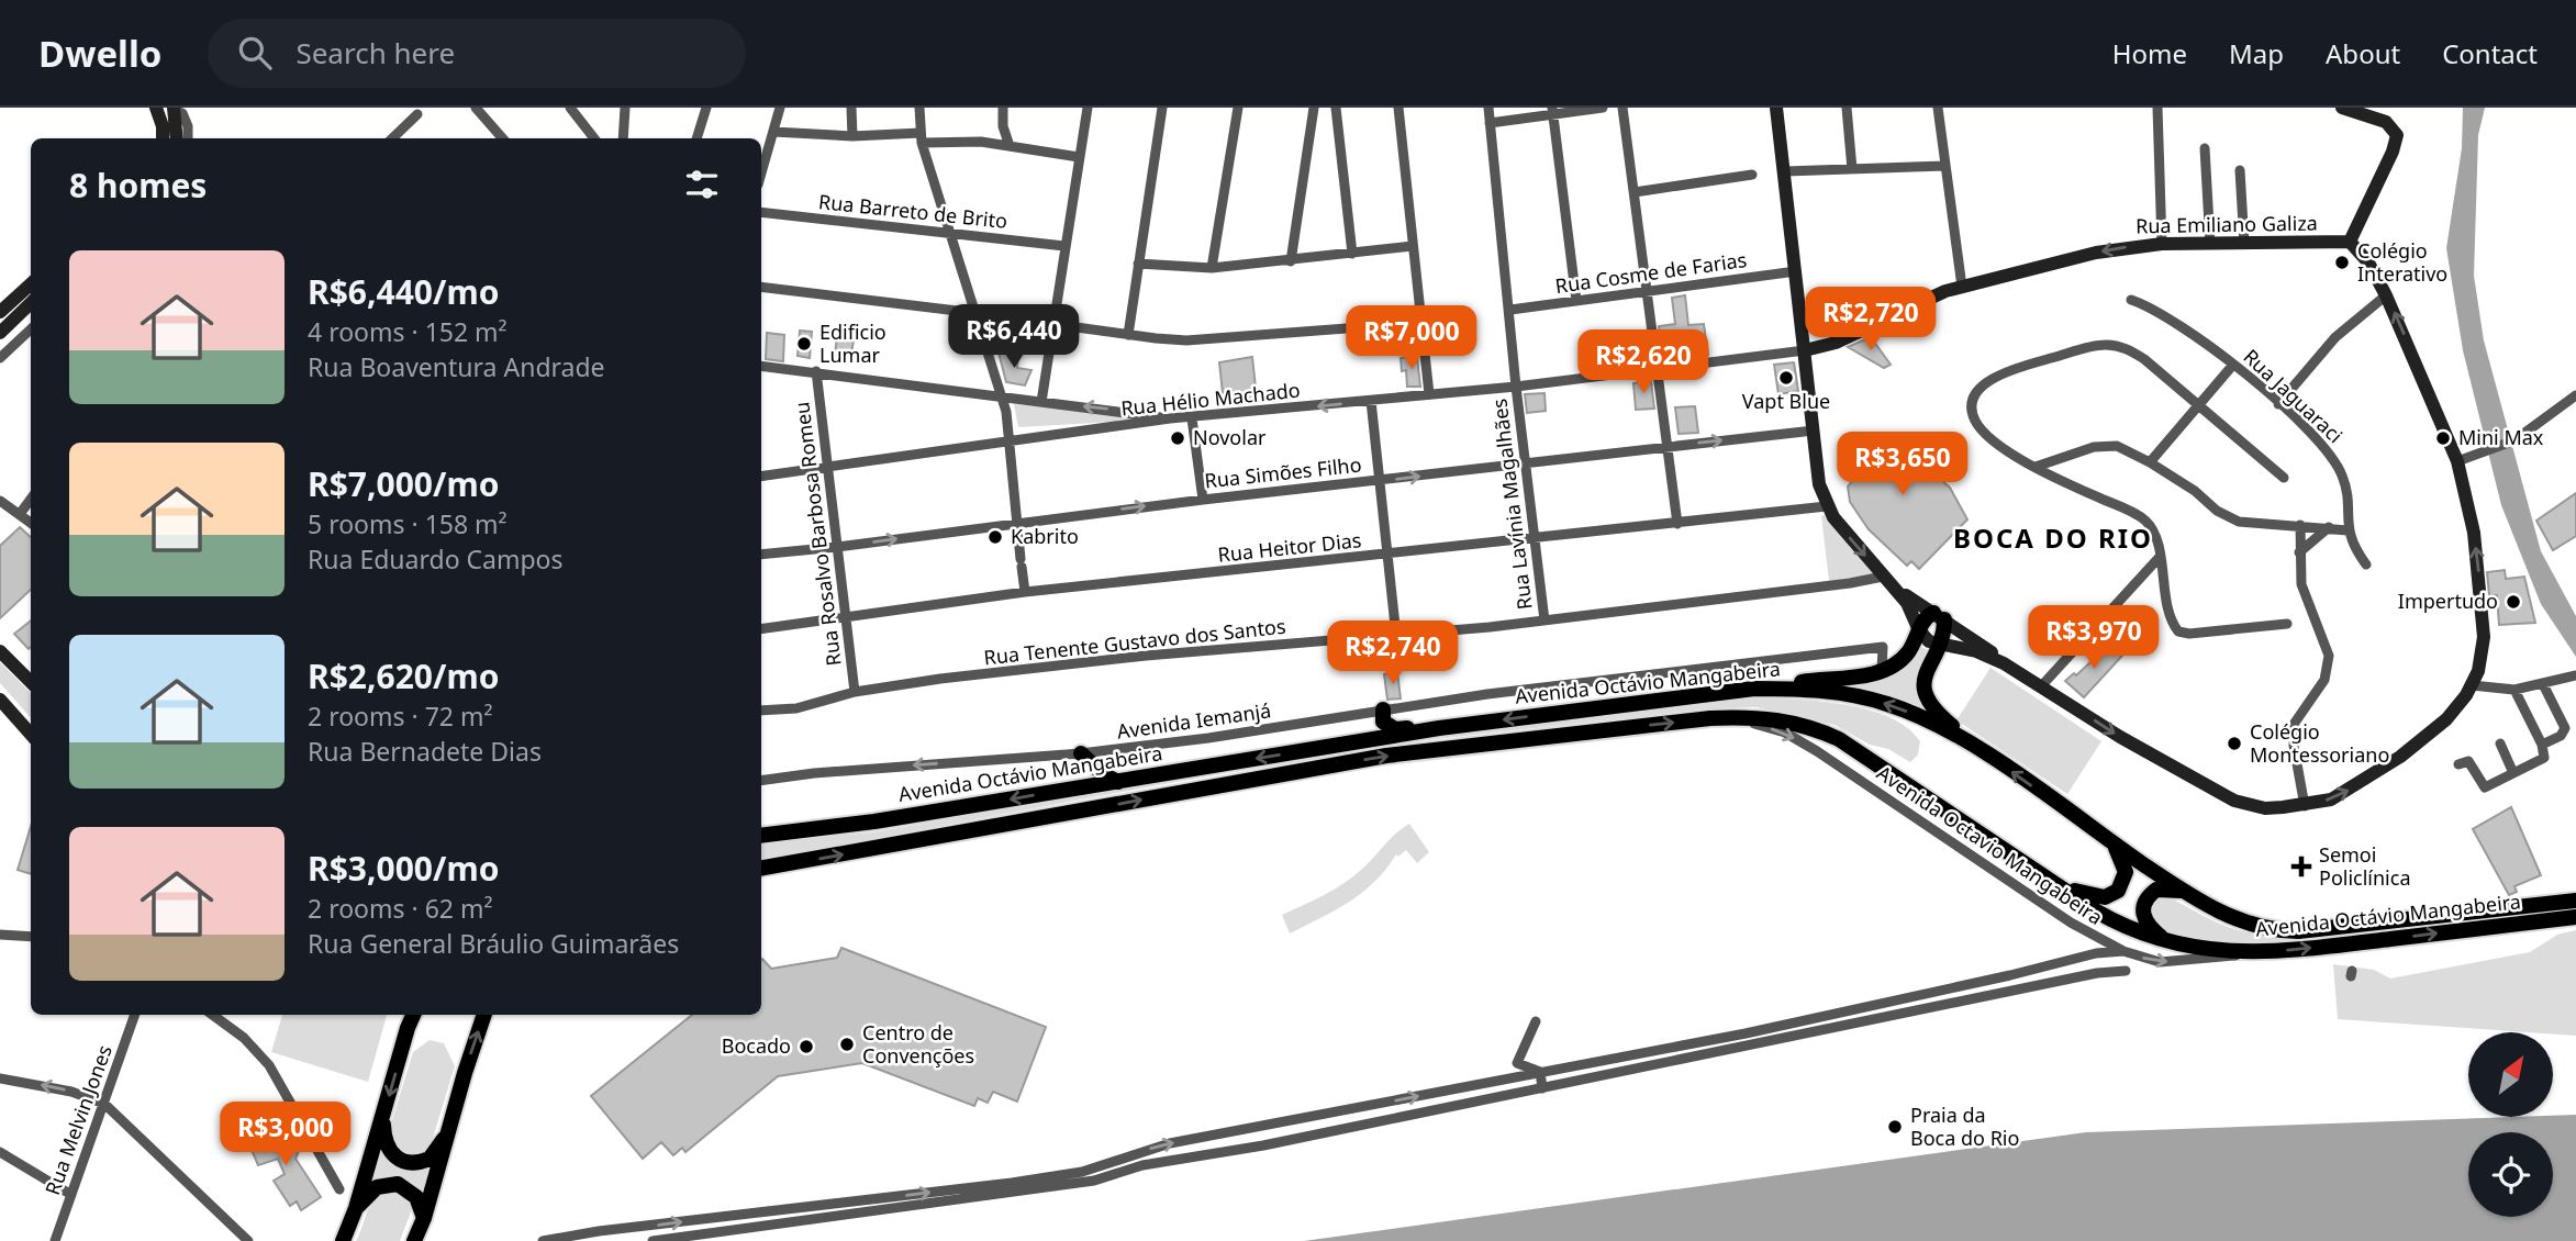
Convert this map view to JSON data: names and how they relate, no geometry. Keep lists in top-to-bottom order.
{
  "streets": {
    "main road": ["Avenida Octávio Mangabeira"],
    "street": [
      "Rua Barreto de Brito",
      "Rua Emiliano Galiza",
      "Rua Cosme de Farias",
      "Rua Jaguaraci",
      "Rua Hélio Machado",
      "Rua Simões Filho",
      "Rua Lavínia Magalhães",
      "Rua Rosalvo Barbosa Romeu",
      "Rua Heitor Dias",
      "Rua Tenente Gustavo dos Santos",
      "Avenida Iemanjá",
      "Avenida Octavio Mangabeira",
      "Rua Melvin Jones"
    ]
  },
  "crossings": [
    ["Rua Emiliano Galiza", "Rua Hélio Machado"],
    ["Rua Cosme de Farias", "Rua Lavínia Magalhães"],
    ["Rua Hélio Machado", "Rua Lavínia Magalhães"],
    ["Rua Hélio Machado", "Rua Rosalvo Barbosa Romeu"],
    ["Rua Simões Filho", "Rua Lavínia Magalhães"],
    ["Rua Simões Filho", "Rua Rosalvo Barbosa Romeu"],
    ["Rua Lavínia Magalhães", "Rua Heitor Dias"],
    ["Rua Lavínia Magalhães", "Rua Tenente Gustavo dos Santos"],
    ["Rua Rosalvo Barbosa Romeu", "Rua Heitor Dias"],
    ["Rua Rosalvo Barbosa Romeu", "Rua Tenente Gustavo dos Santos"],
    ["Avenida Octávio Mangabeira", "Avenida Octavio Mangabeira"]
  ],
  "one_way": ["Rua Emiliano Galiza", "Rua Simões Filho", "Avenida Octavio Mangabeira"],
  "districts": ["BOCA DO RIO"],
  "places": {
    "other": [
      "Colégio Interativo",
      "Edificio Lumar",
      "Vapt Blue",
      "Novolar",
      "Mini Max",
      "Kabrito",
      "Impertudo",
      "Colégio Montessoriano",
      "Centro de Convenções",
      "Bocado",
      "Praia da Boca do Rio"
    ],
    "health": ["Semoi Policlínica"]
  },
  "north": "top right",
  "page": {
    "header": "Dwello",
    "search": "Search here",
    "nav": [
      "Home",
      "Map",
      "About",
      "Contact"
    ],
    "heading": "8 homes",
    "list": [
      {
        "name": "R$6,440/mo",
        "note": "4 rooms · 152 m² · Rua Boaventura Andrade"
      },
      {
        "name": "R$7,000/mo",
        "note": "5 rooms · 158 m² · Rua Eduardo Campos"
      },
      {
        "name": "R$2,620/mo",
        "note": "2 rooms · 72 m² · Rua Bernadete Dias"
      },
      {
        "name": "R$3,000/mo",
        "note": "2 rooms · 62 m² · Rua General Bráulio Guimarães"
      }
    ],
    "price": [
      "R$2,720",
      "R$6,440",
      "R$7,000",
      "R$2,620",
      "R$3,650",
      "R$3,970",
      "R$2,740",
      "R$3,000"
    ]
  }
}
